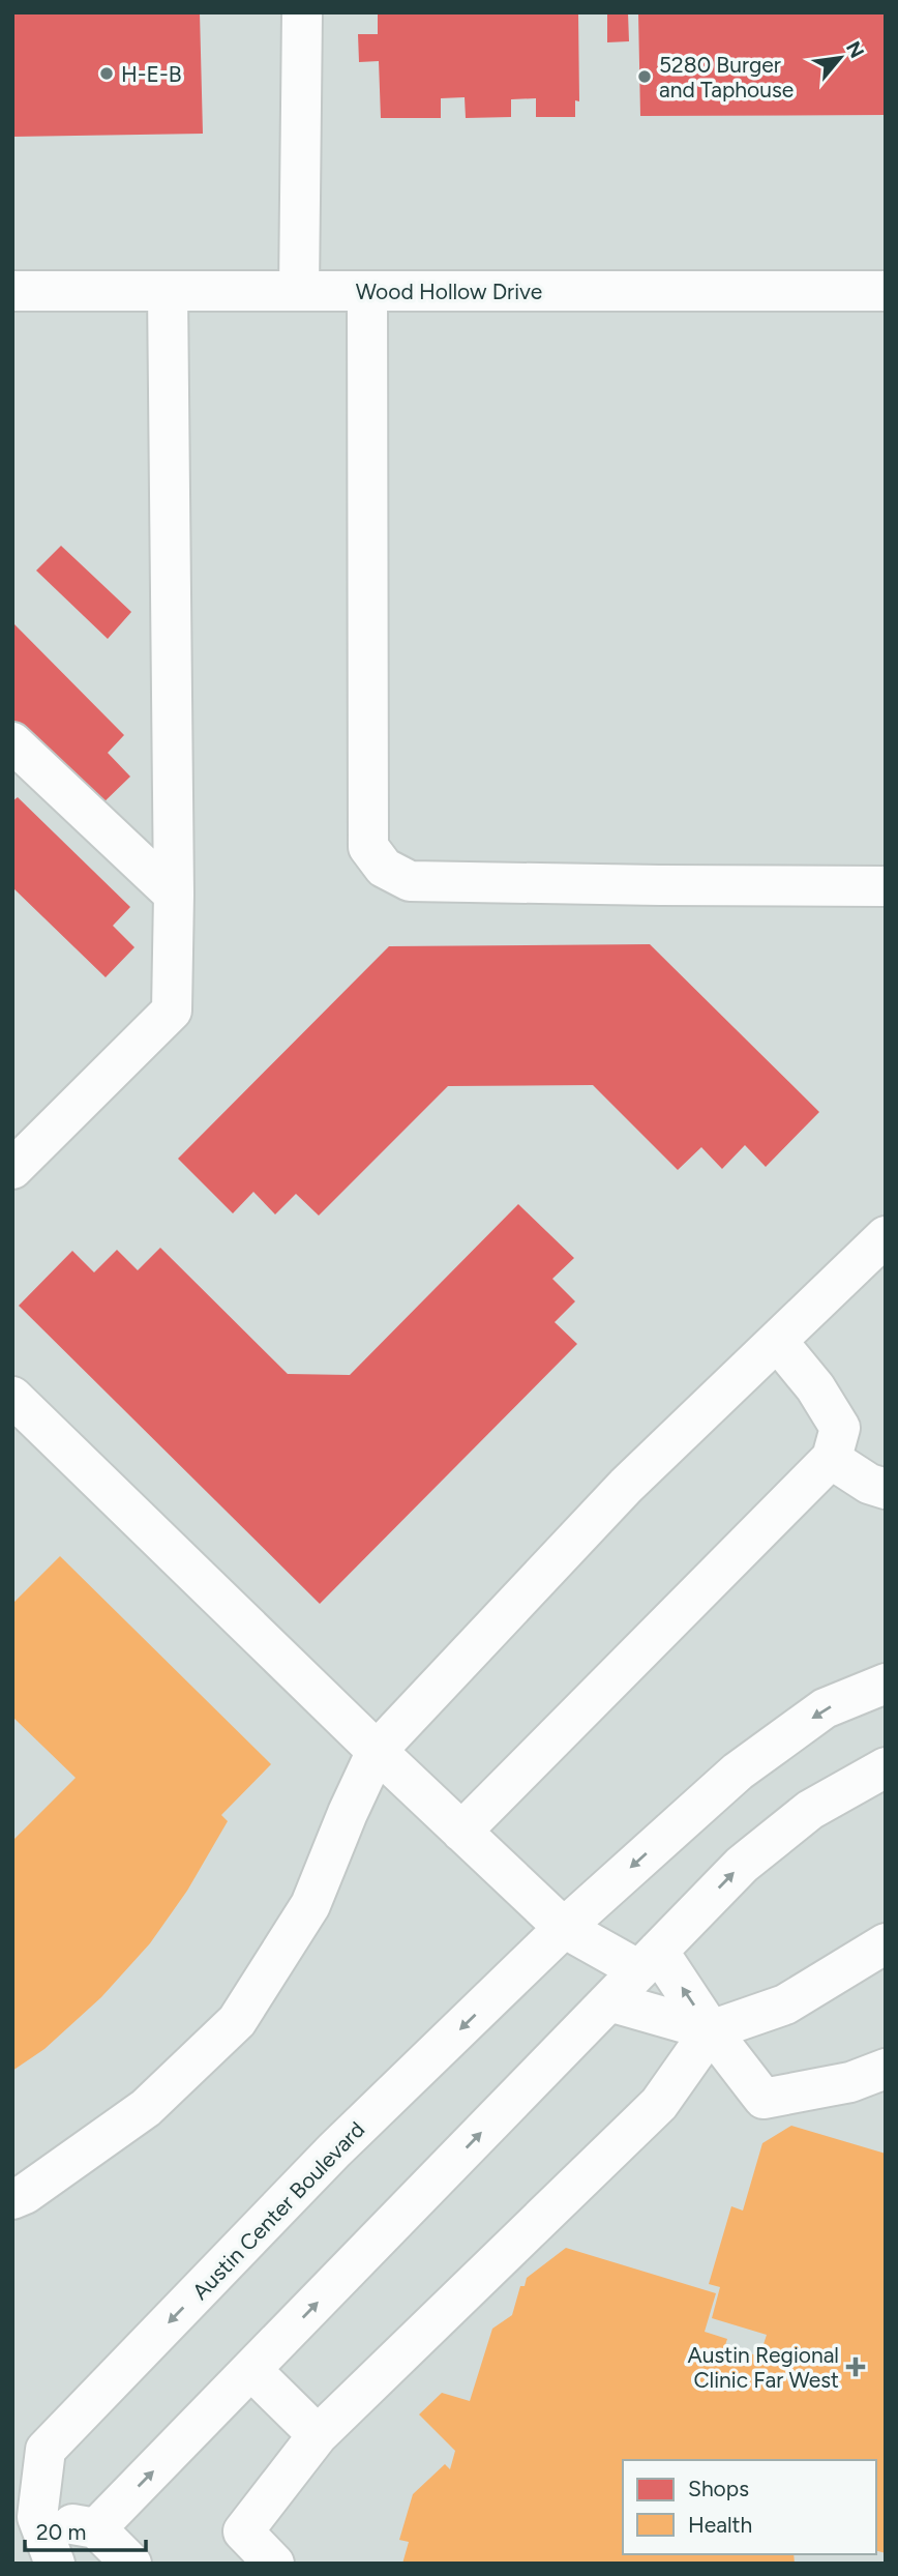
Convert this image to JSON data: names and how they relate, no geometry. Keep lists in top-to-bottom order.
{
  "streets": {
    "street": ["Wood Hollow Drive", "Austin Center Boulevard"]
  },
  "places": {
    "other": ["H-E-B", "5280 Burger and Taphouse"],
    "health": ["Austin Regional Clinic Far West"]
  },
  "legend": ["Shops", "Health"],
  "scale_bar": "20 m",
  "north": "top right"
}
